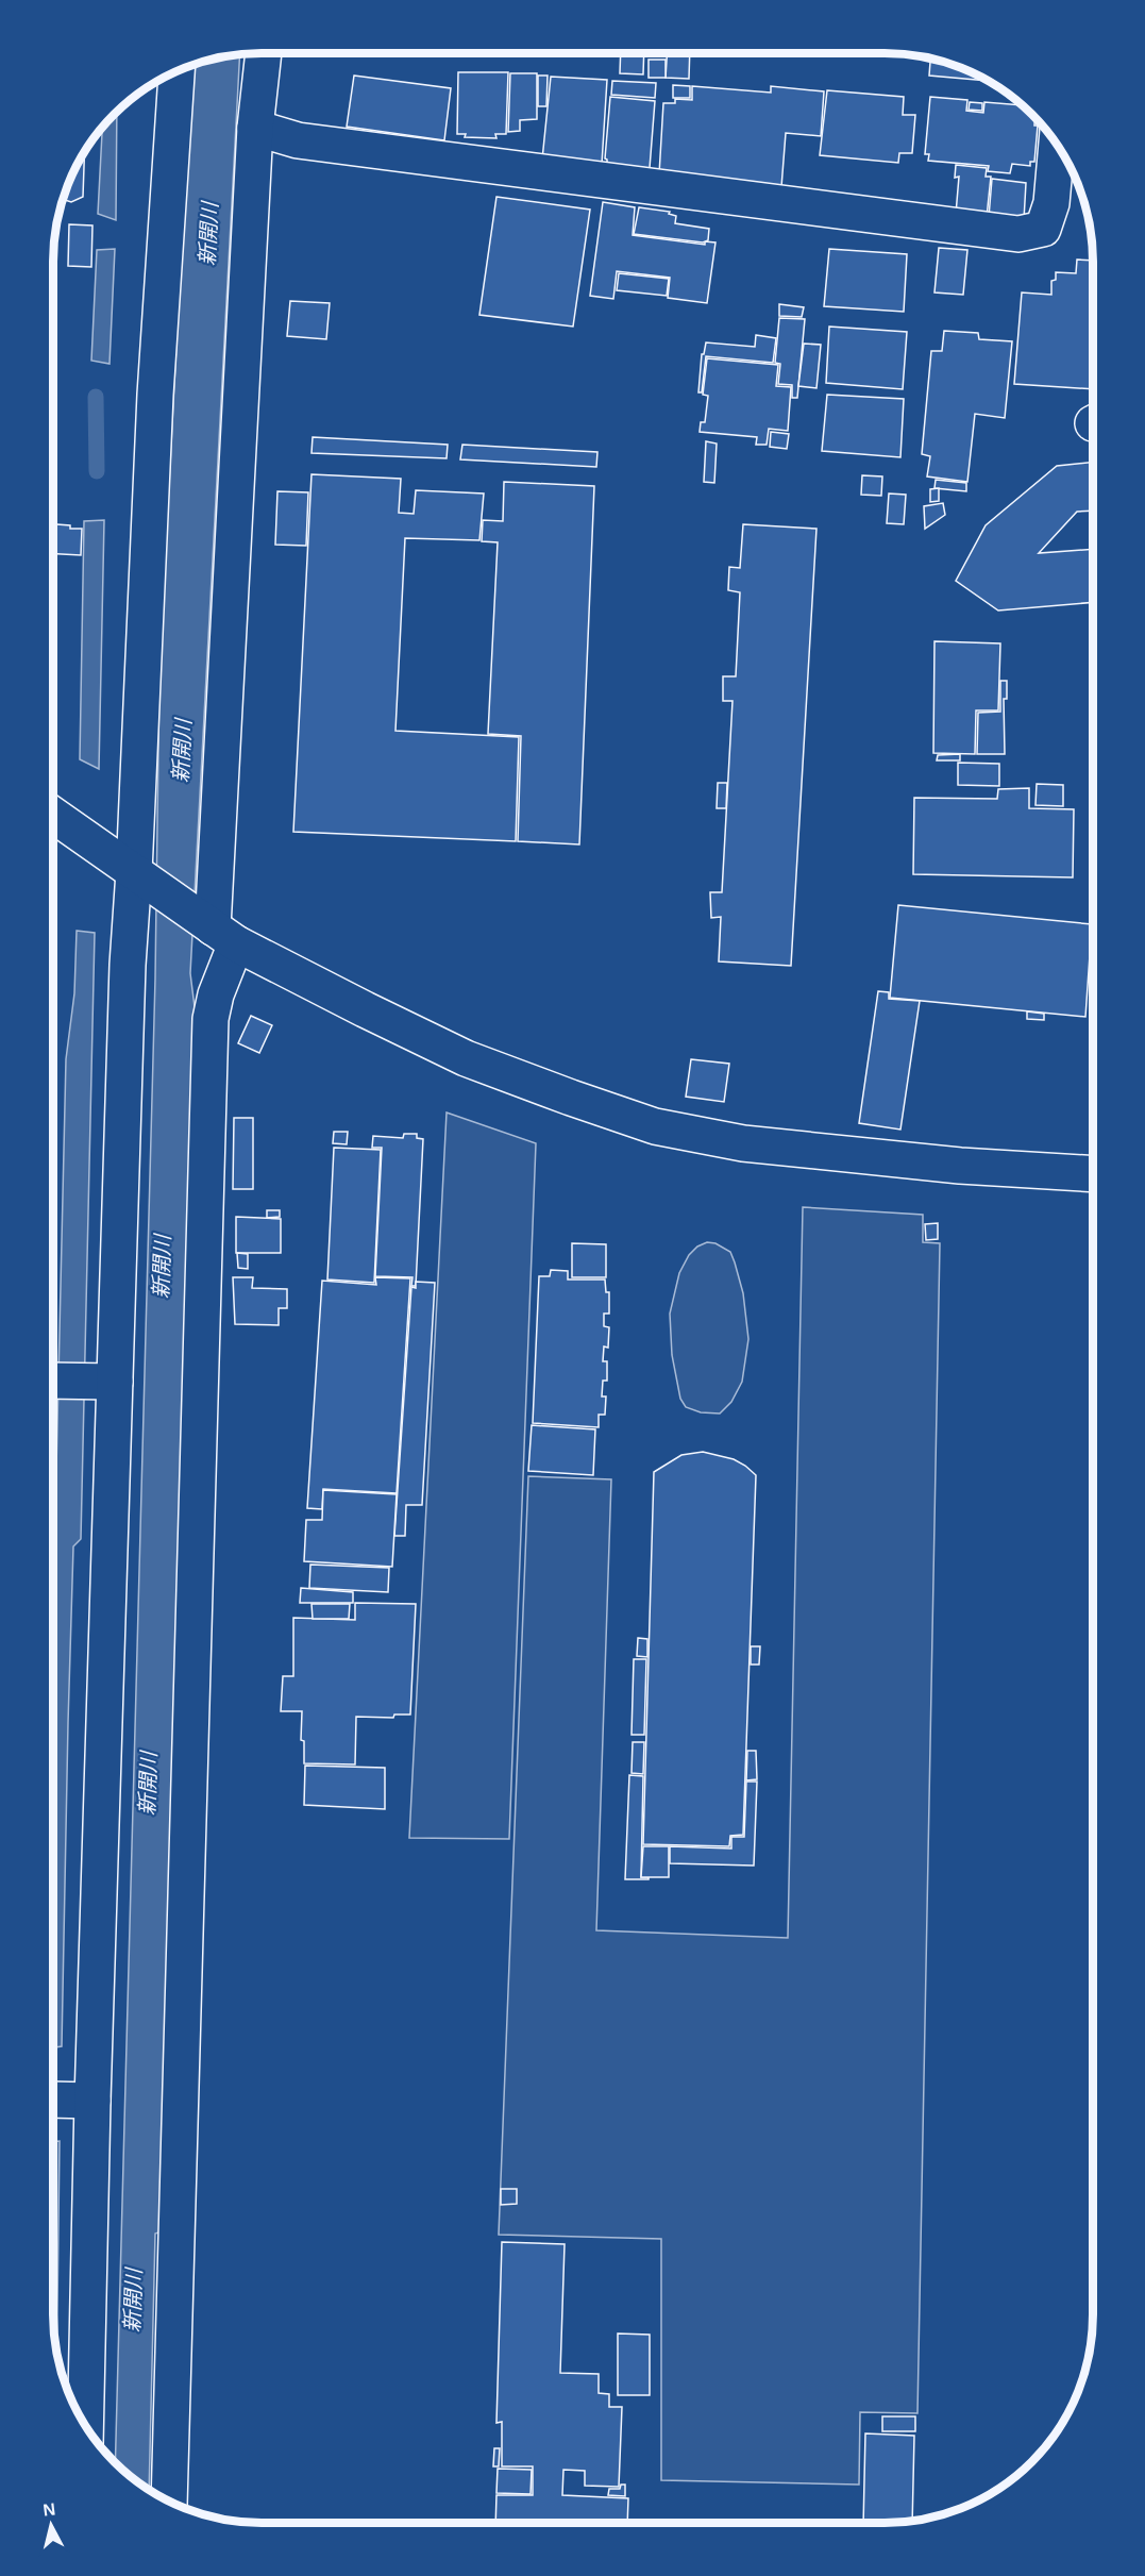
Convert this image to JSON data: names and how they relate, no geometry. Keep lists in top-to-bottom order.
{
  "water": ["新開川"],
  "north": "top"
}
